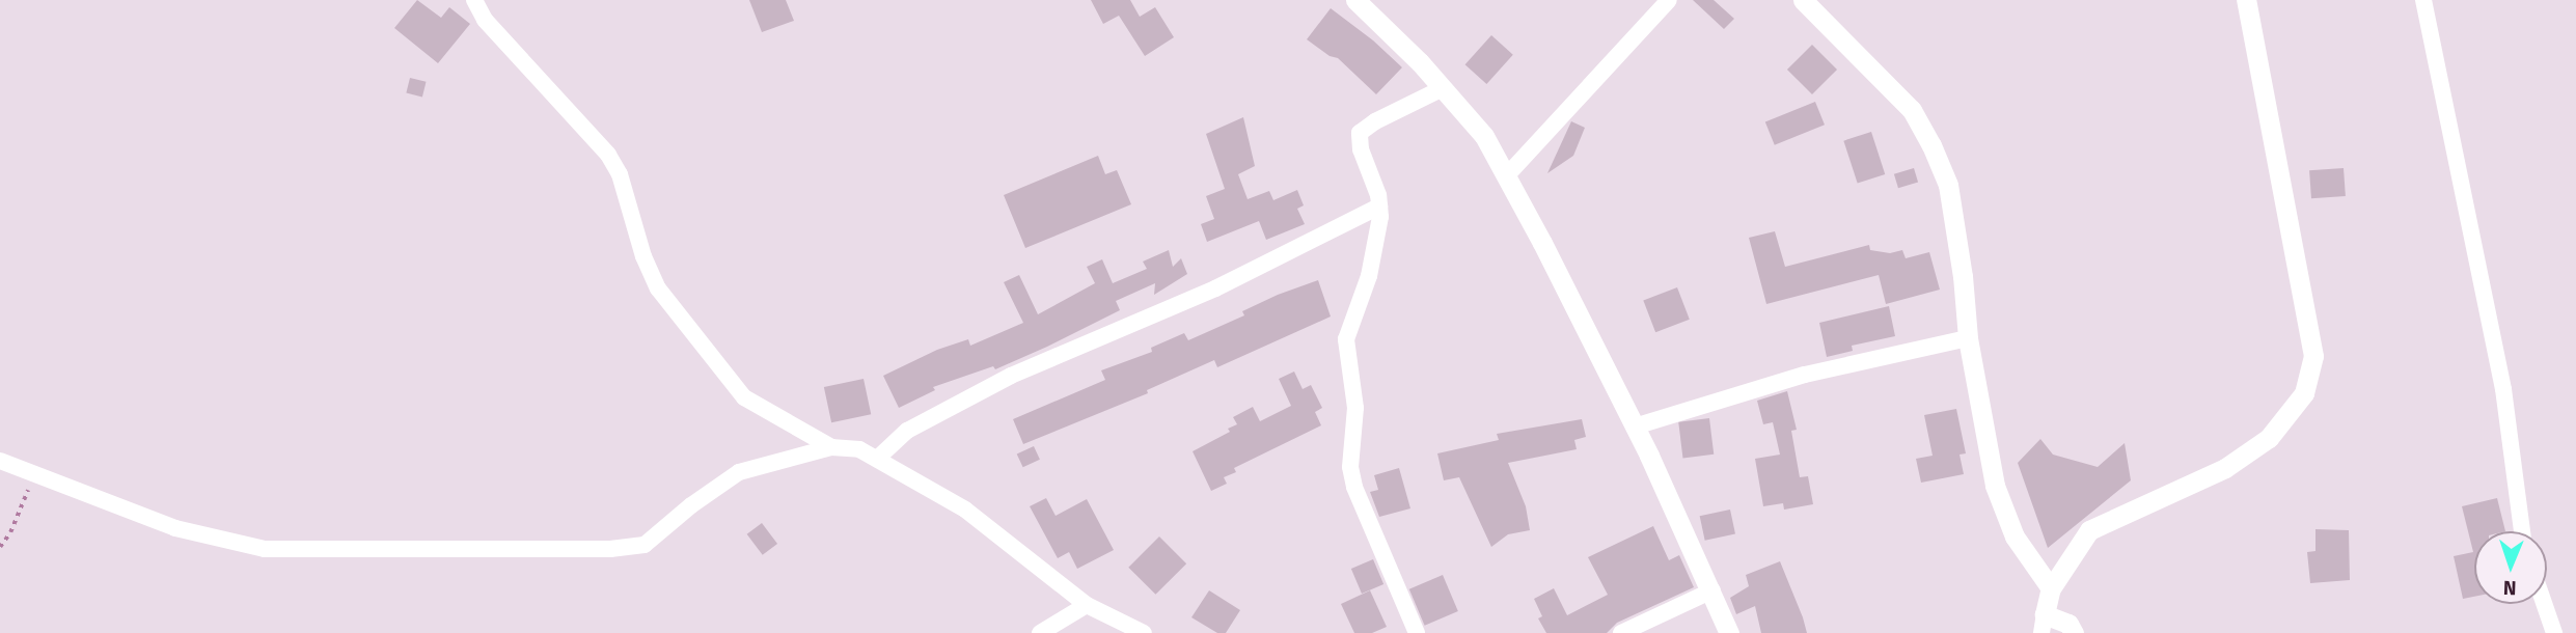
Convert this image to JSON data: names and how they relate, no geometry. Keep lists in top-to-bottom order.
{
  "north": "bottom"
}
